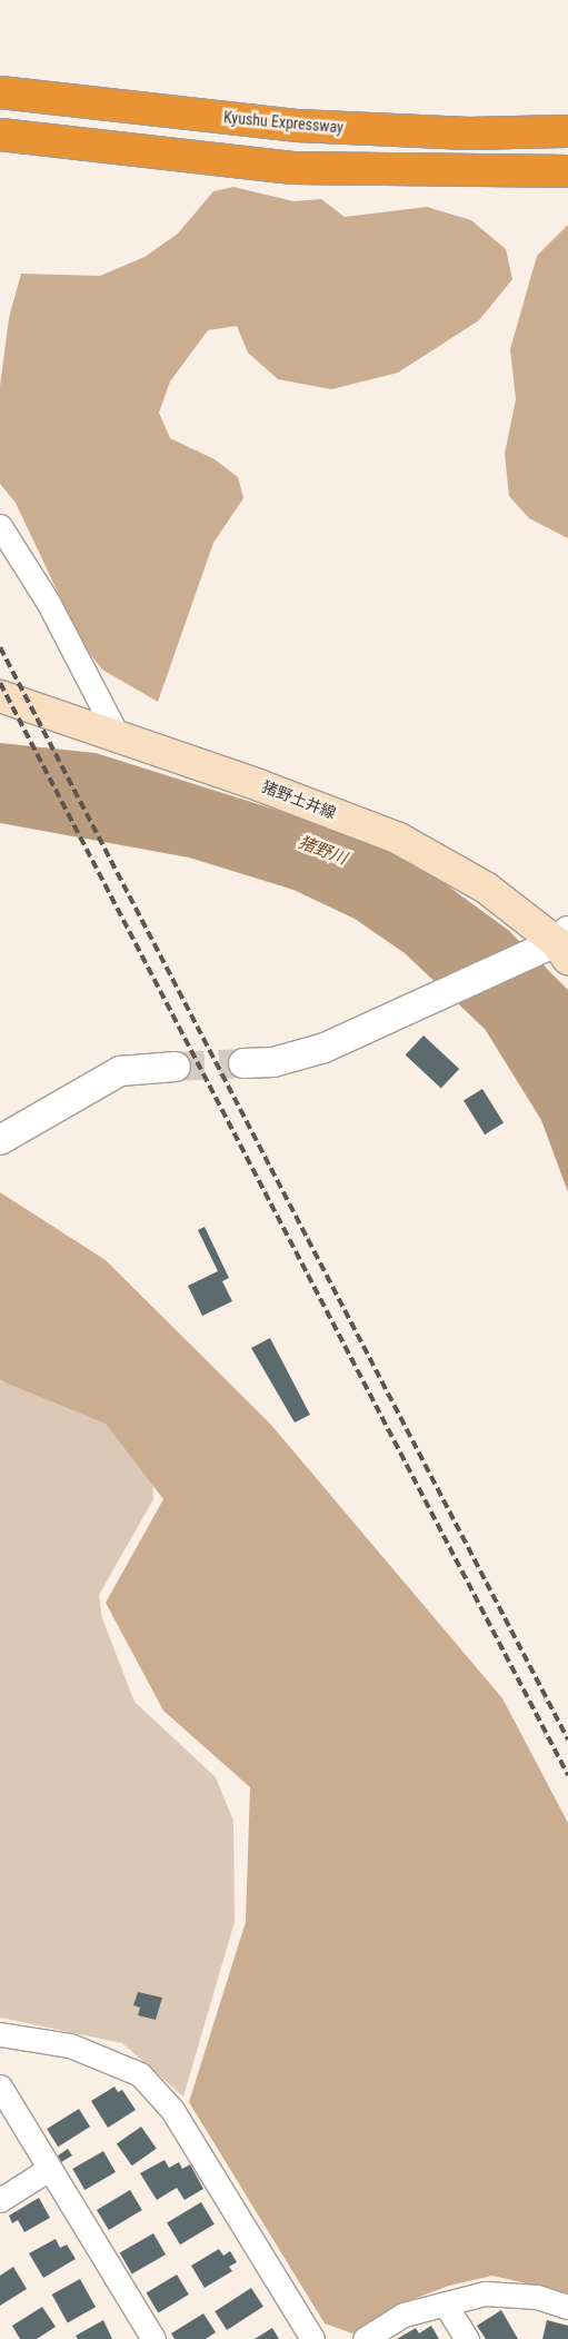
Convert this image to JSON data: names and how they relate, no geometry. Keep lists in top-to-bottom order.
{
  "streets": {
    "highway": ["Kyushu Expressway"],
    "main road": ["猪野土井線"]
  },
  "water": ["猪野川"]
}
